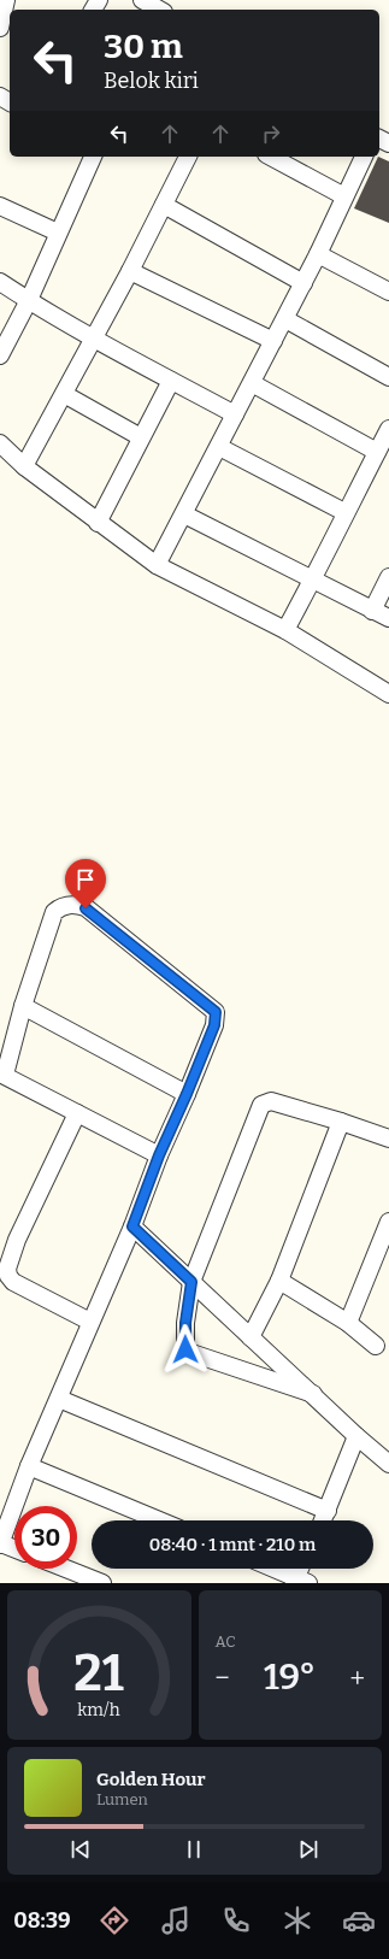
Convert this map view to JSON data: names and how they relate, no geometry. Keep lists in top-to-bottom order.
{
  "page": {
    "turn": ["30 m", "Belok kiri"],
    "limit": "30",
    "trip": "08:40 · 1 mnt · 210 m",
    "tile": "AC",
    "heat": ["−", "19°", "+"],
    "song": ["Golden Hour", "Lumen"],
    "tabs": "08:39",
    "gauge": ["21", "km/h"]
  }
}
